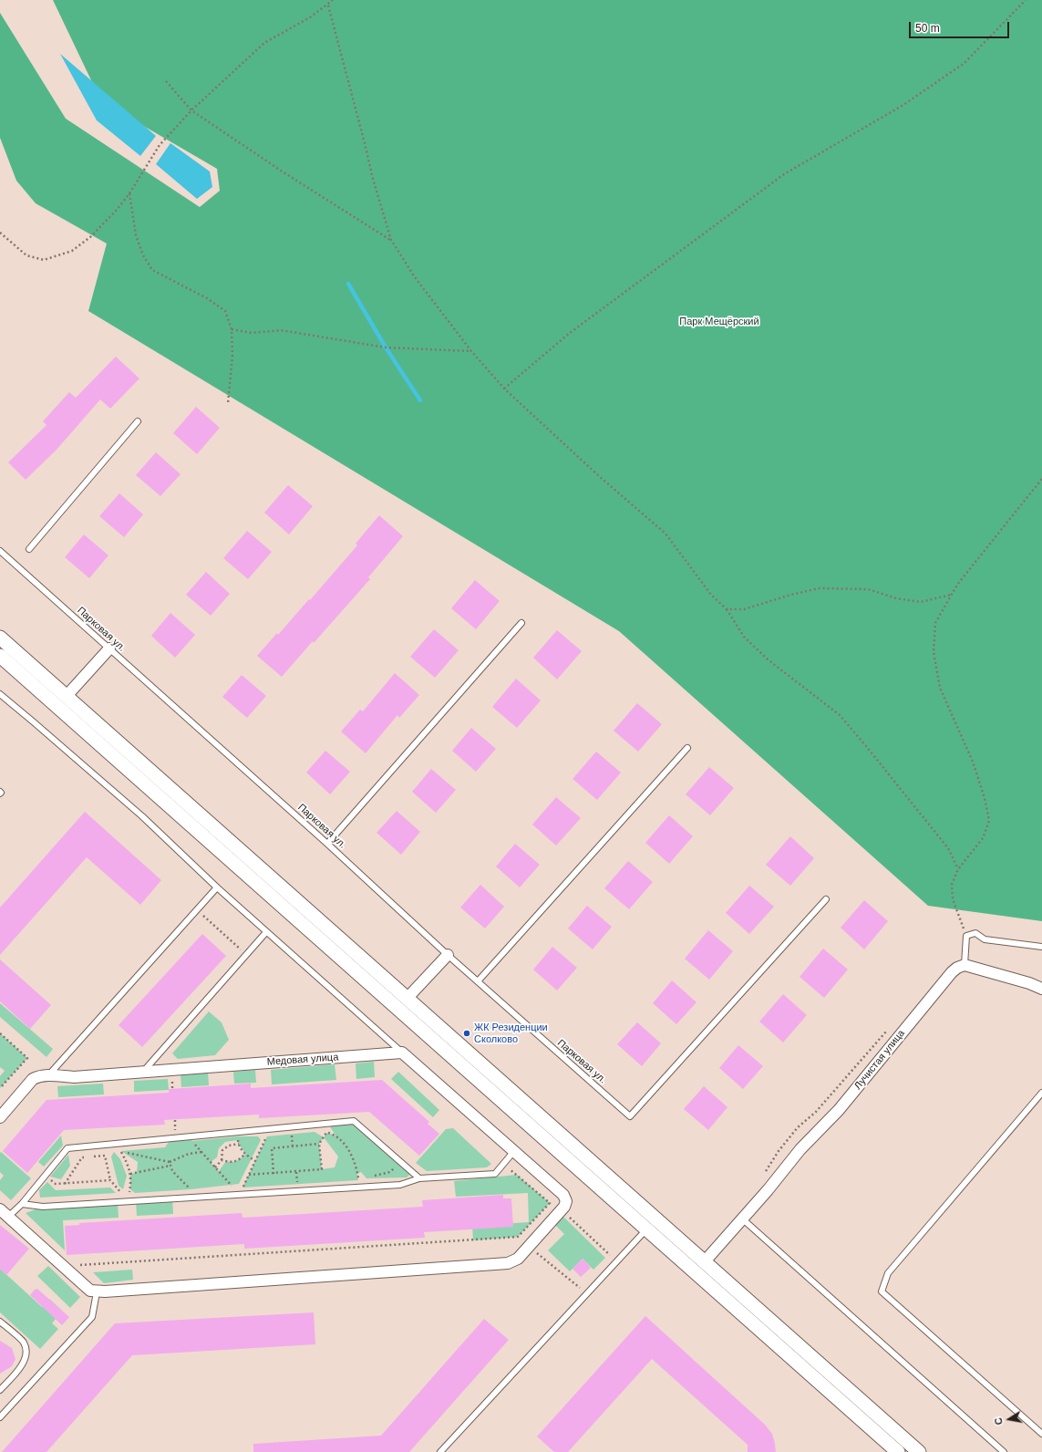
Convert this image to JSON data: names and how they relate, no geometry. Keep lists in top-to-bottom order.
{
  "streets": {
    "street": ["Медовая улица", "Лучистая улица"],
    "lane": ["Парковая ул."]
  },
  "parks": ["Парк Мещёрский"],
  "places": ["ЖК Резиденции Сколково"],
  "scale_bar": "50 m",
  "north": "left"
}
